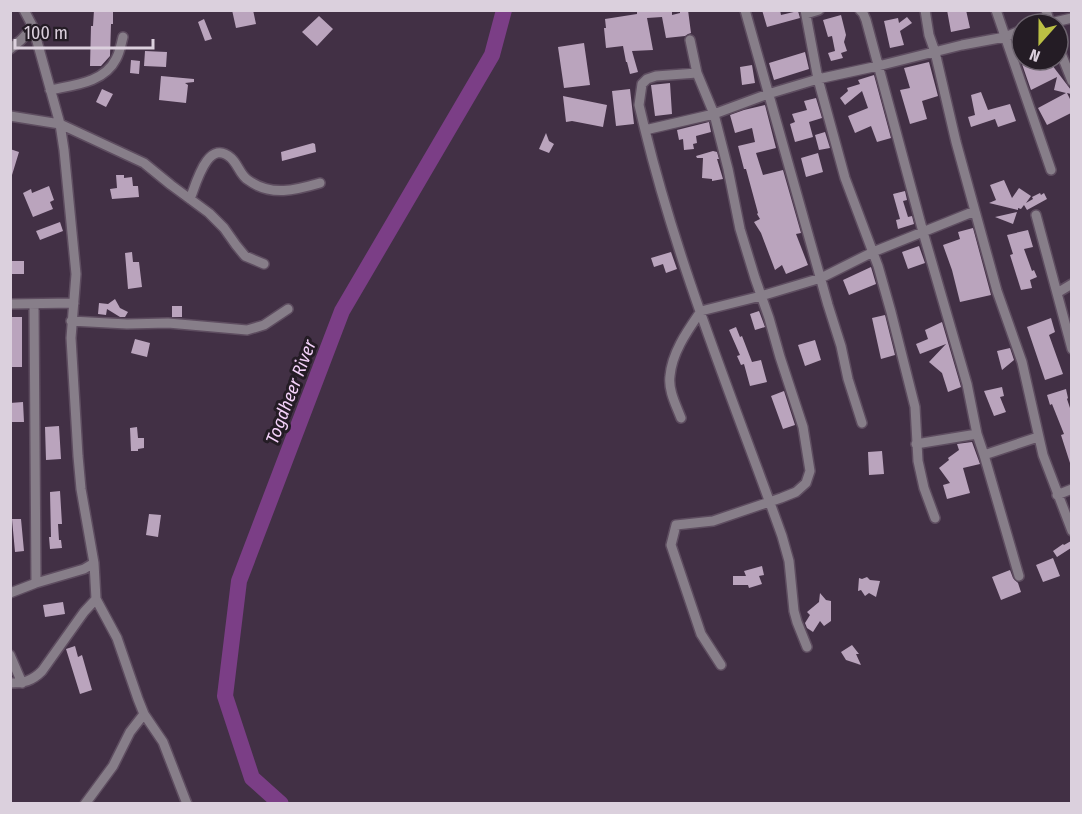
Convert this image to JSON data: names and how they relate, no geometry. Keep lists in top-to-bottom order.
{
  "water": ["Togdheer River"],
  "scale_bar": "100 m",
  "north": "bottom"
}
